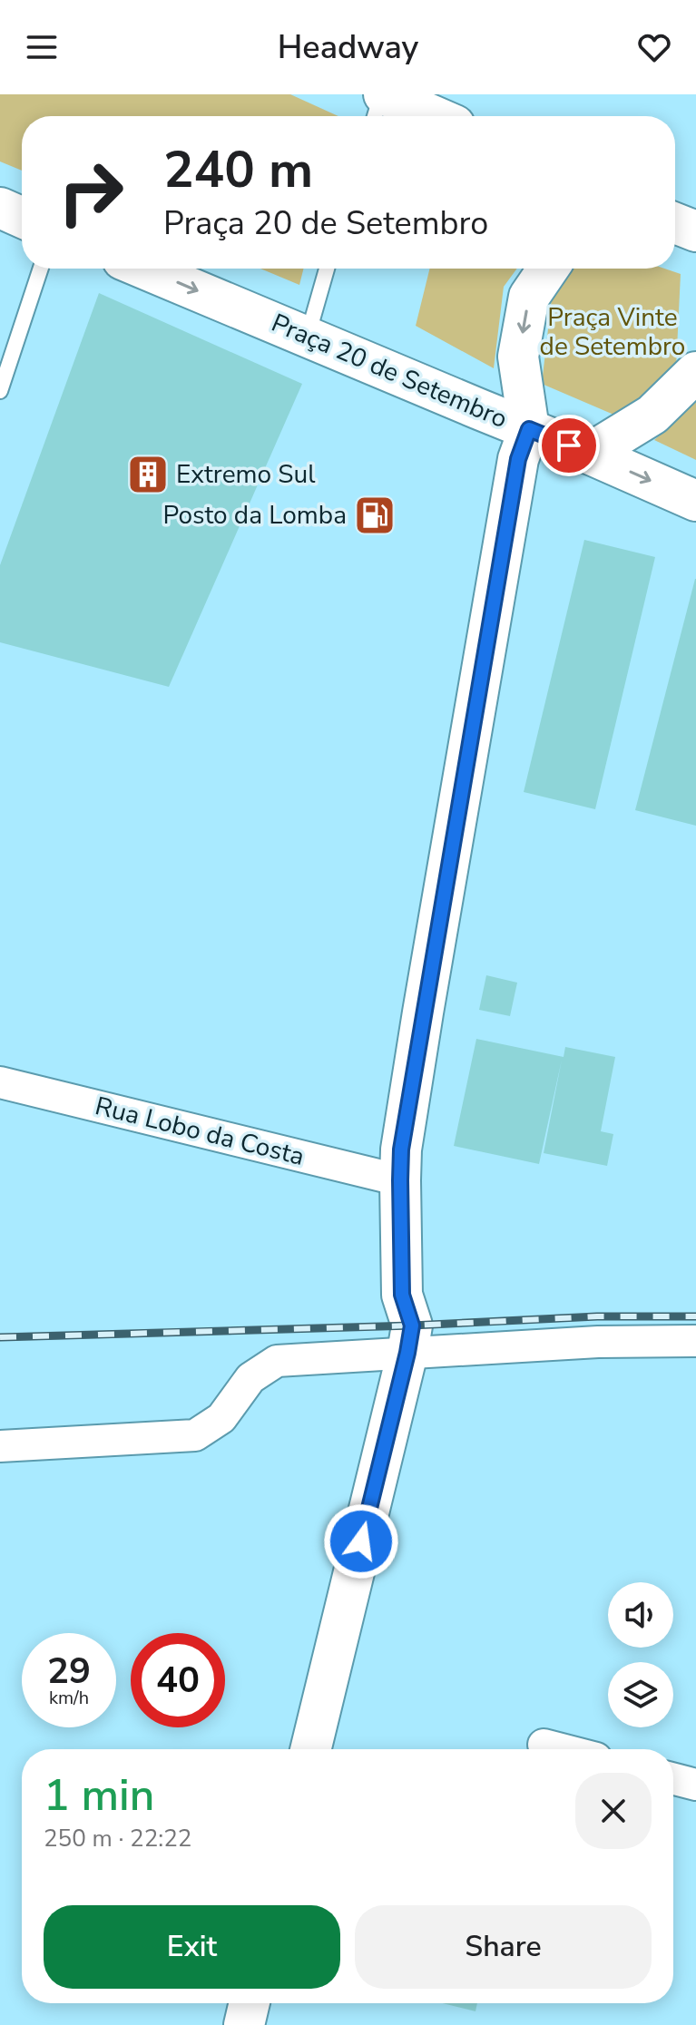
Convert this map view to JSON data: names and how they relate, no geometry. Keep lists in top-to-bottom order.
{
  "streets": {
    "street": ["Praça 20 de Setembro", "Rua Lobo da Costa"]
  },
  "one_way": ["Praça 20 de Setembro"],
  "parks": ["Praça Vinte de Setembro"],
  "places": {
    "building": ["Extremo Sul"],
    "fuel station": ["Posto da Lomba"]
  },
  "page": {
    "header": "Headway",
    "turn": ["240 m", "Praça 20 de Setembro"],
    "speed": "29 km/h",
    "limit": "40",
    "heading": ["1 min", "250 m · 22:22"],
    "buttons": ["Exit", "Share"]
  }
}
